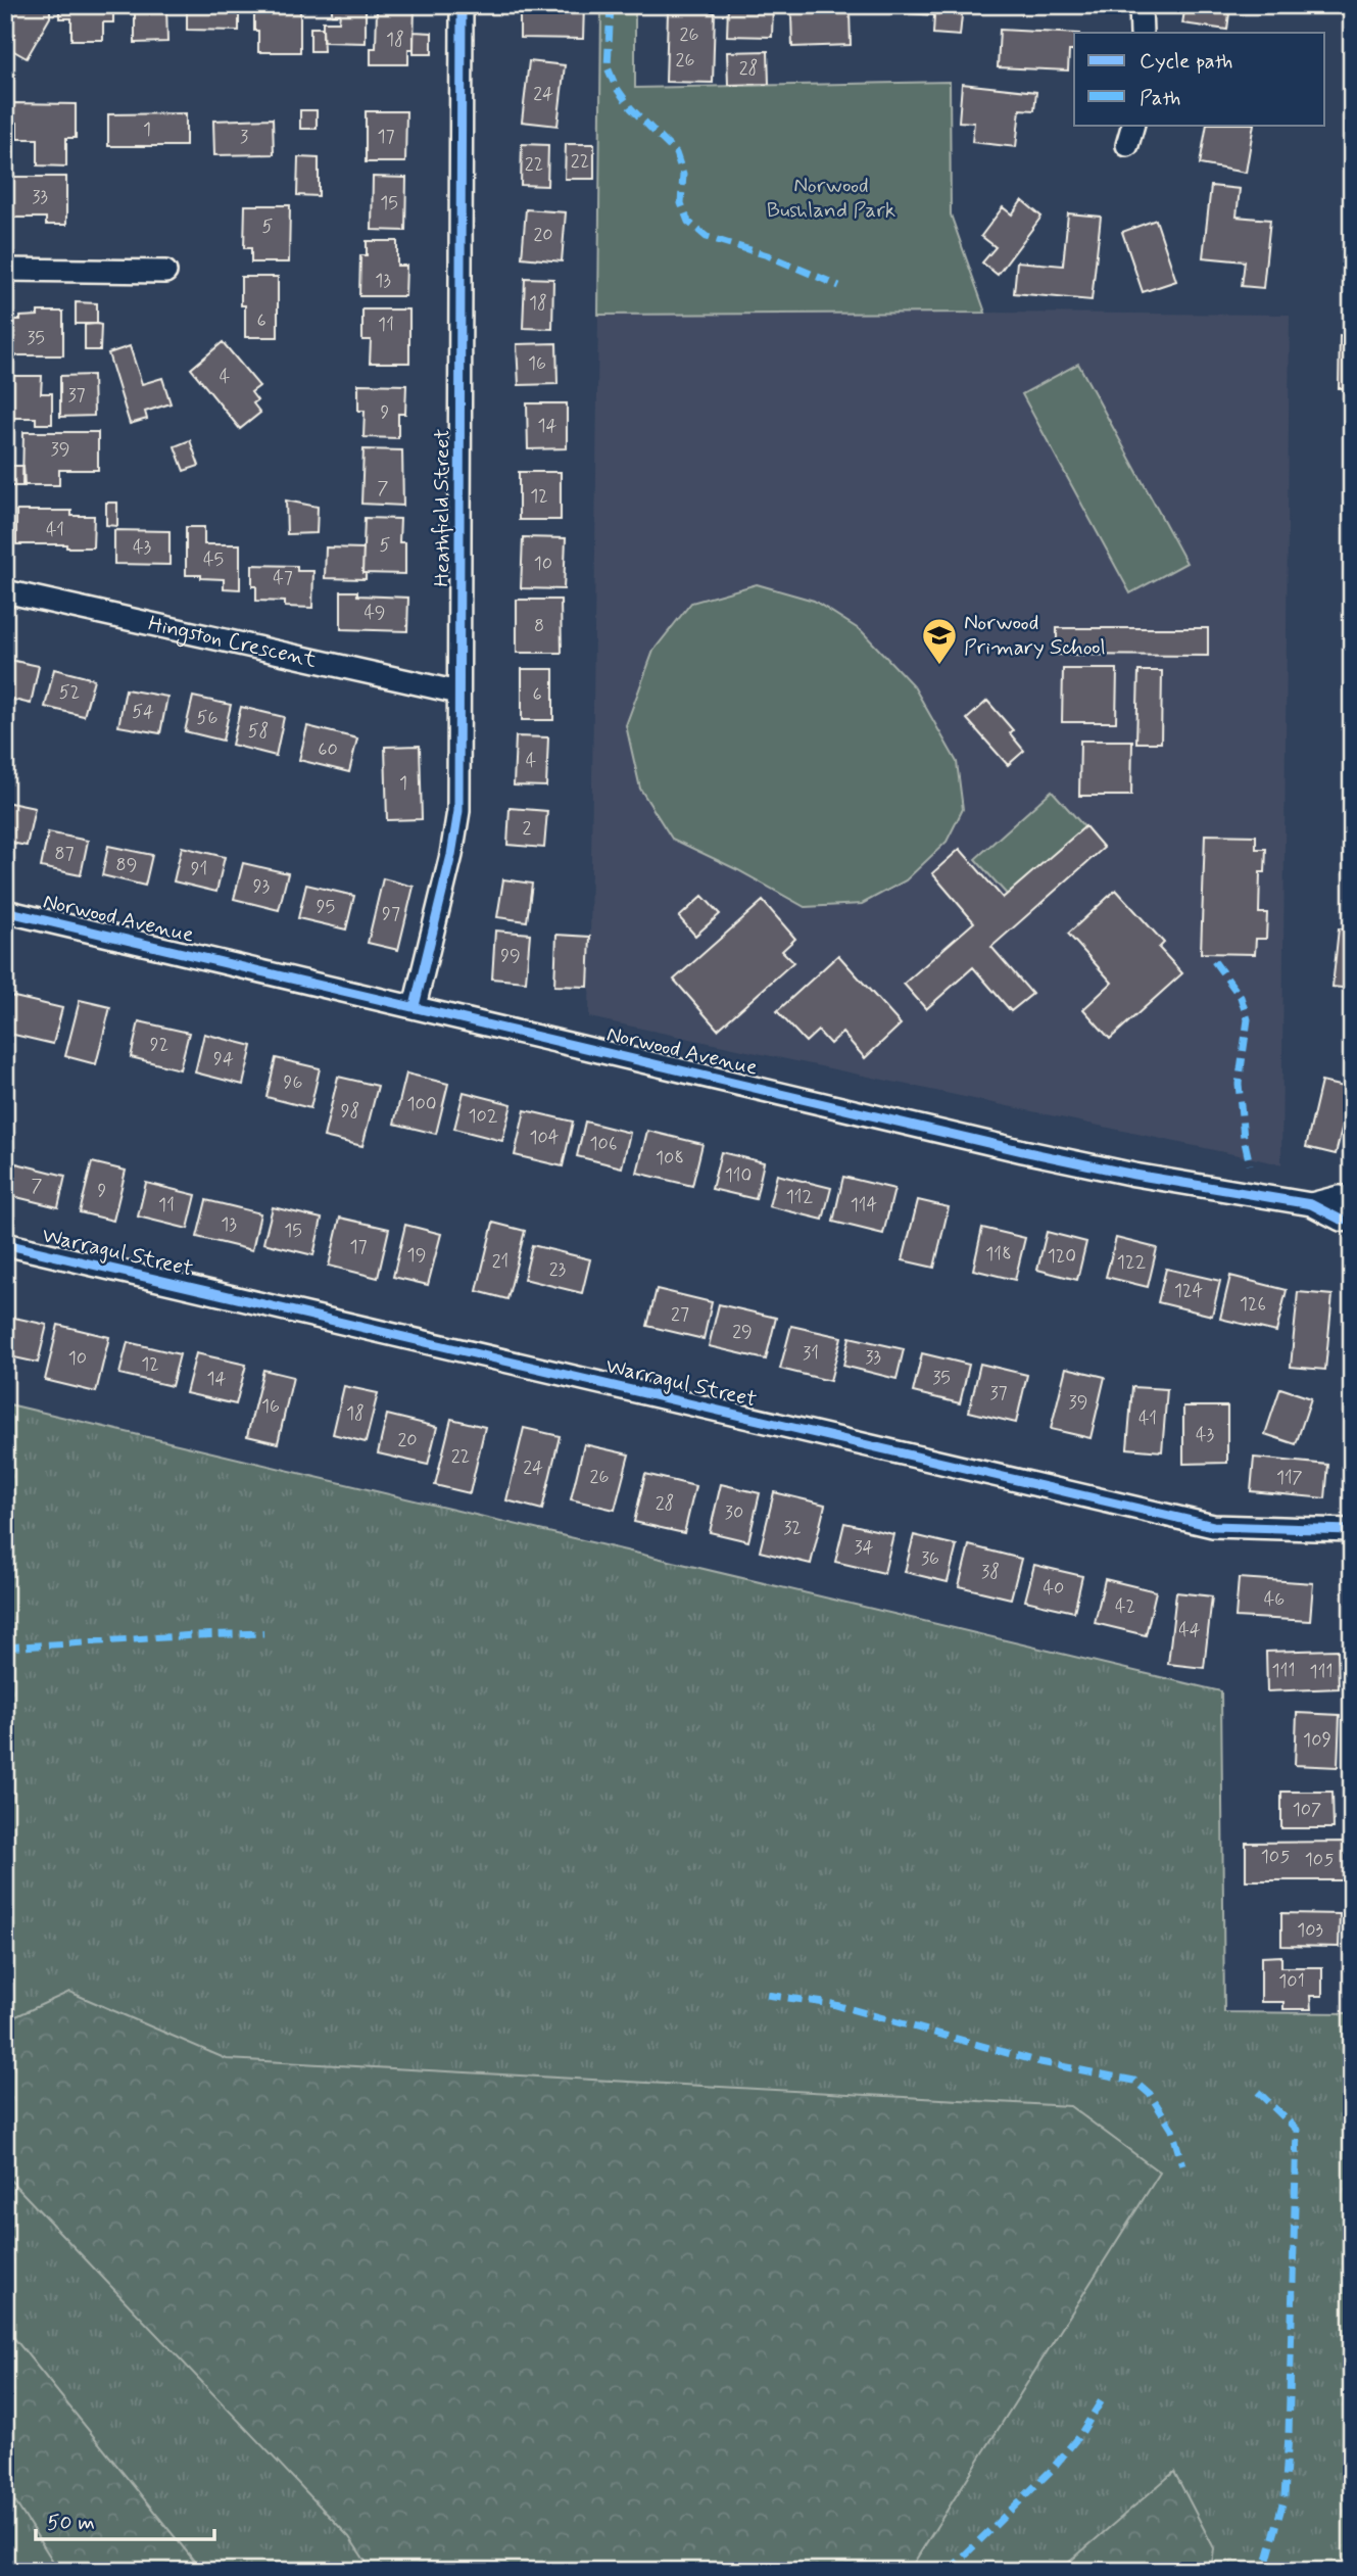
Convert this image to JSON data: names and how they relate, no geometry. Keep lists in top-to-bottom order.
{
  "streets": {
    "street": [
      "Heathfield Street",
      "Hingston Crescent",
      "Norwood Avenue",
      "Warragul Street"
    ]
  },
  "crossings": [
    ["Heathfield Street", "Hingston Crescent"],
    ["Heathfield Street", "Norwood Avenue"]
  ],
  "parks": ["Norwood Bushland Park"],
  "places": {
    "school or university": ["Norwood Primary School"]
  },
  "house_numbers": [
    "26",
    "18",
    "26",
    "28",
    "24",
    "1",
    "3",
    "17",
    "22",
    "22",
    "33",
    "15",
    "5",
    "20",
    "13",
    "18",
    "6",
    "11",
    "35",
    "16",
    "4",
    "37",
    "9",
    "14",
    "39",
    "7",
    "12",
    "41",
    "5",
    "43",
    "45",
    "10",
    "47",
    "49",
    "8",
    "52",
    "6",
    "54",
    "56",
    "58",
    "60",
    "4",
    "1",
    "2",
    "87",
    "89",
    "91",
    "93",
    "95",
    "97",
    "99",
    "92",
    "94",
    "96",
    "100",
    "98",
    "102",
    "104",
    "106",
    "108",
    "110",
    "7",
    "9",
    "112",
    "11",
    "114",
    "13",
    "15",
    "17",
    "118",
    "19",
    "120",
    "21",
    "122",
    "23",
    "124",
    "126",
    "27",
    "29",
    "31",
    "33",
    "10",
    "12",
    "35",
    "14",
    "37",
    "39",
    "16",
    "18",
    "41",
    "43",
    "20",
    "22",
    "24",
    "26",
    "117",
    "28",
    "30",
    "32",
    "34",
    "36",
    "38",
    "40",
    "46",
    "42",
    "44",
    "111",
    "111",
    "109",
    "107",
    "105",
    "105",
    "103",
    "101"
  ],
  "legend": ["Cycle path", "Path"],
  "scale_bar": "50 m"
}
